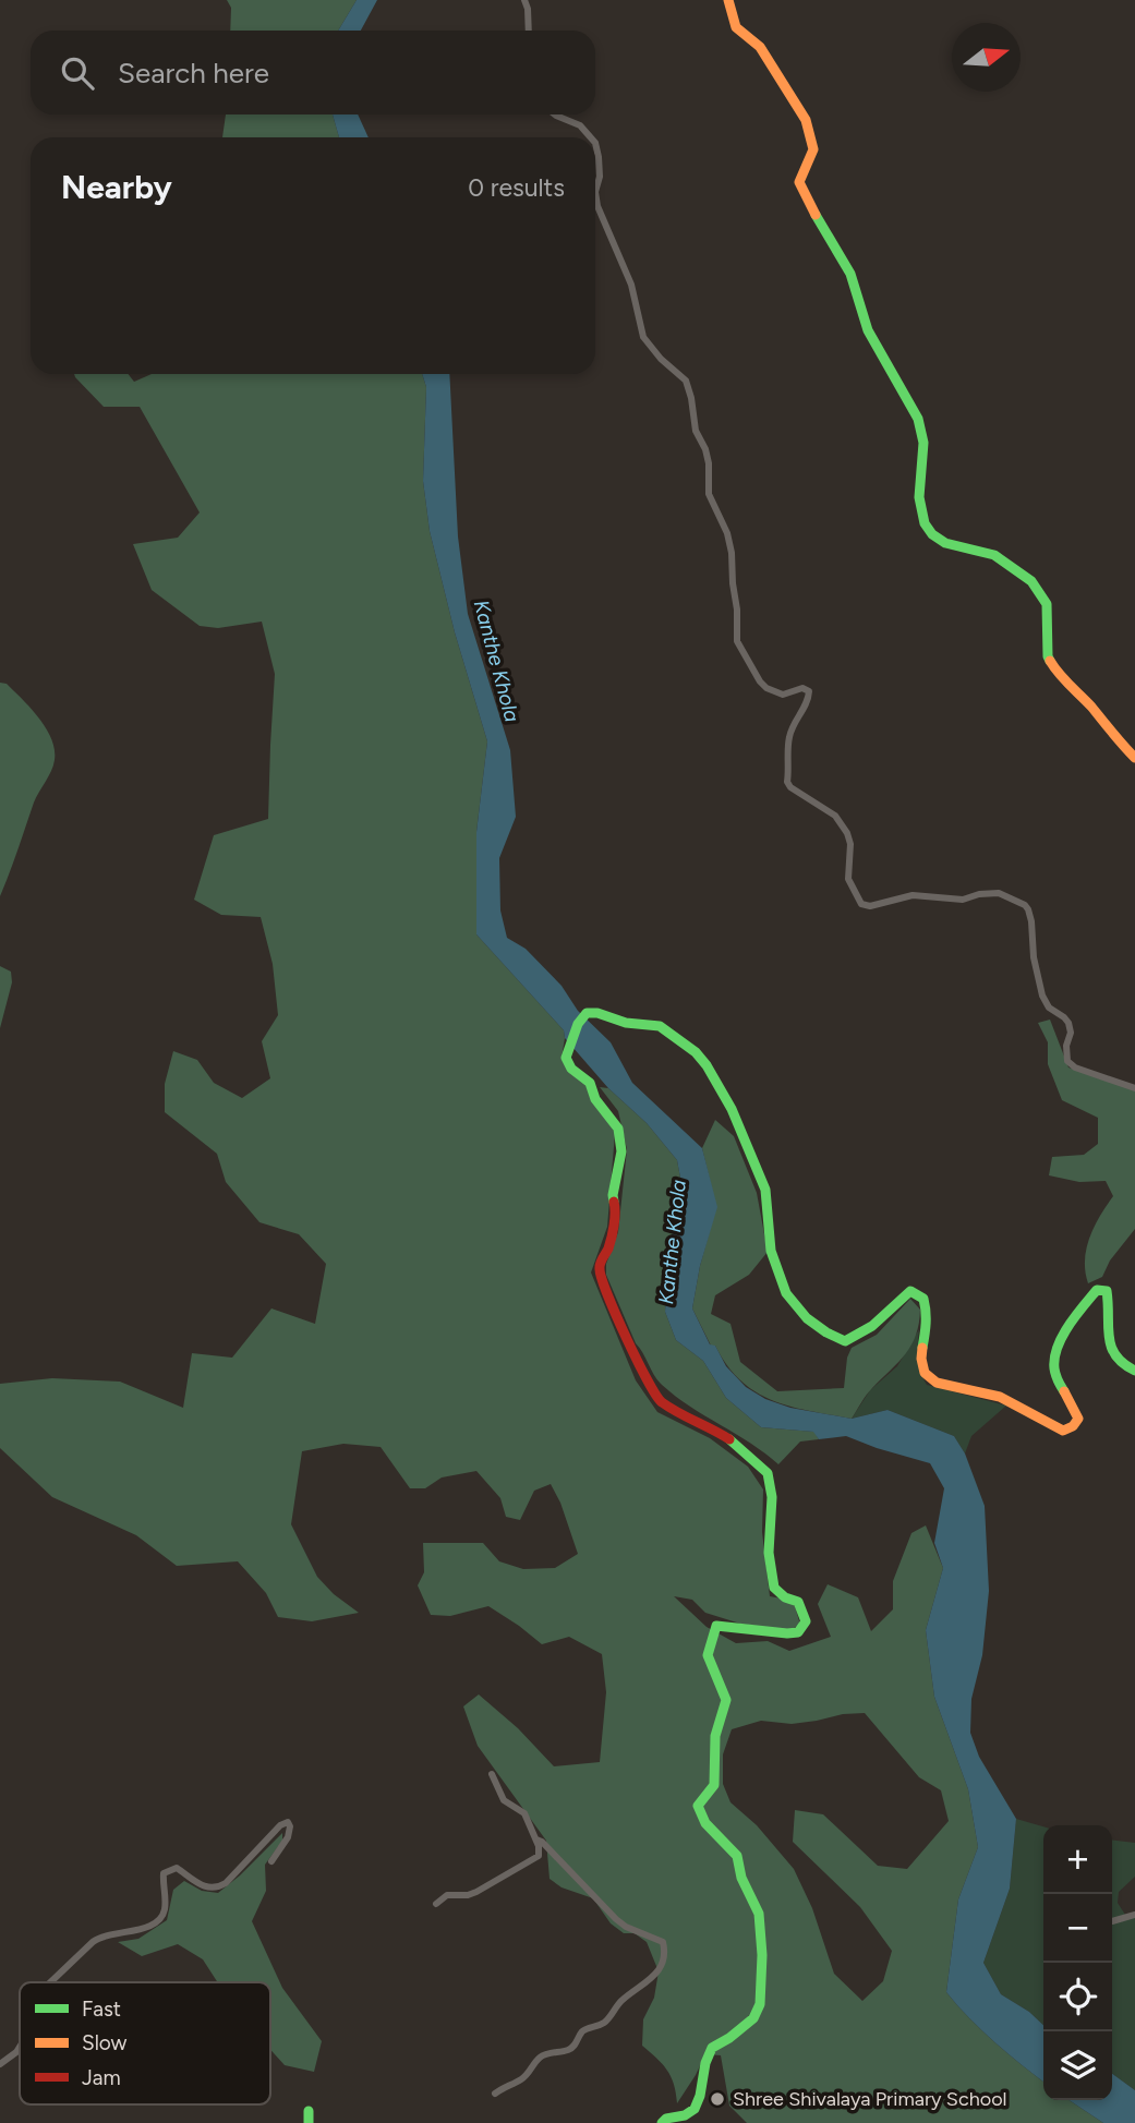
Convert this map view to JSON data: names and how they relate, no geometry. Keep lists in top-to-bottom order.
{
  "water": ["Kanthe Khola"],
  "places": ["Shree Shivalaya Primary School"],
  "legend": ["Fast", "Slow", "Jam"],
  "north": "right",
  "page": {
    "search": "Search here",
    "heading": ["Nearby", "0 results"],
    "map_buttons": ["+", "−"]
  }
}
